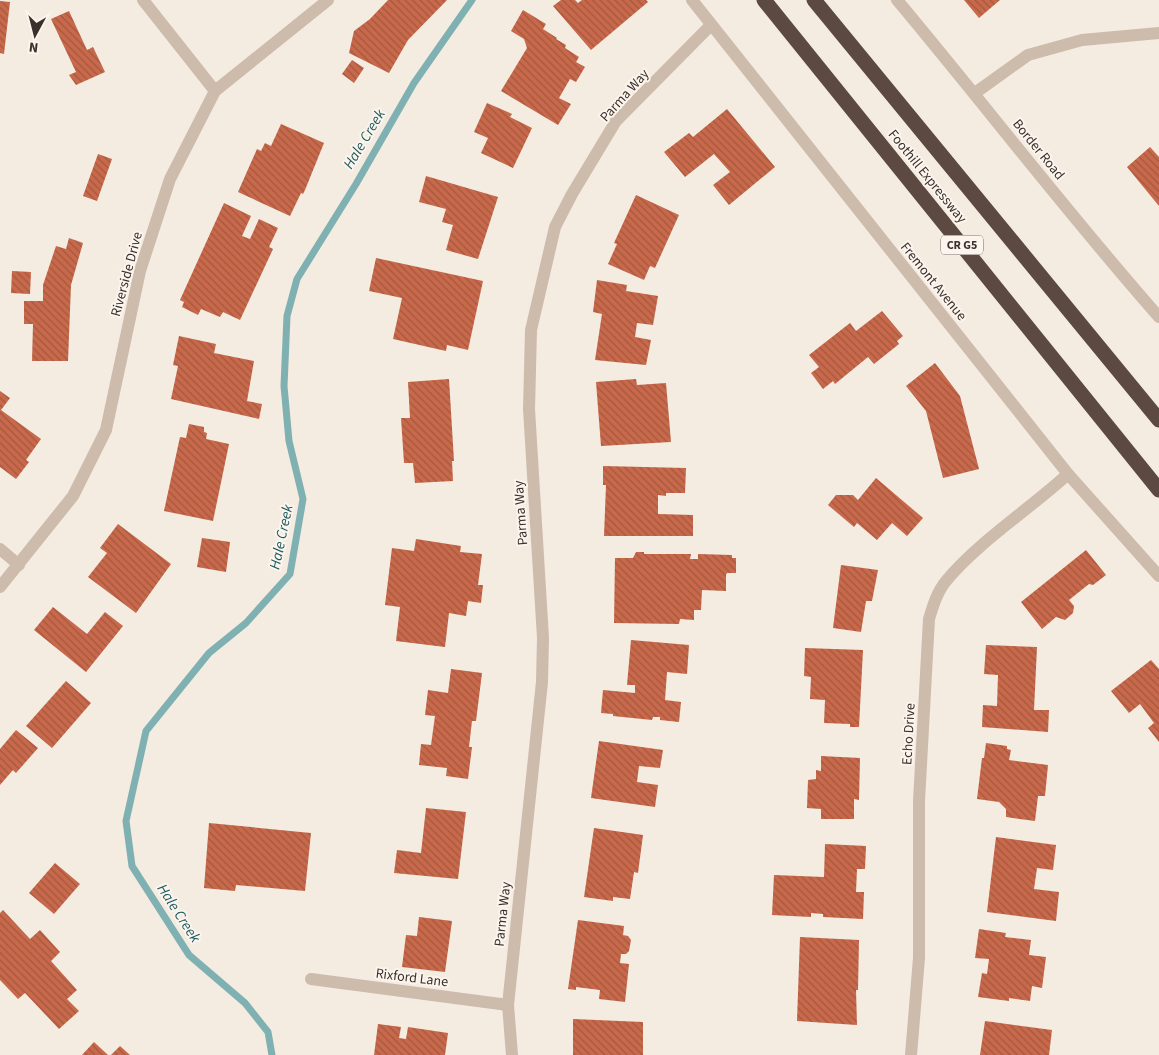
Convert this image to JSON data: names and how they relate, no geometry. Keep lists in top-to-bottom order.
{
  "streets": {
    "highway": ["Foothill Expressway", "CR G5"],
    "street": [
      "Parma Way",
      "Border Road",
      "Riverside Drive",
      "Fremont Avenue",
      "Echo Drive",
      "Rixford Lane"
    ]
  },
  "crossings": [
    ["Parma Way", "Fremont Avenue"],
    ["Parma Way", "Rixford Lane"],
    ["Fremont Avenue", "Echo Drive"]
  ],
  "water": ["Hale Creek"],
  "north": "bottom"
}
